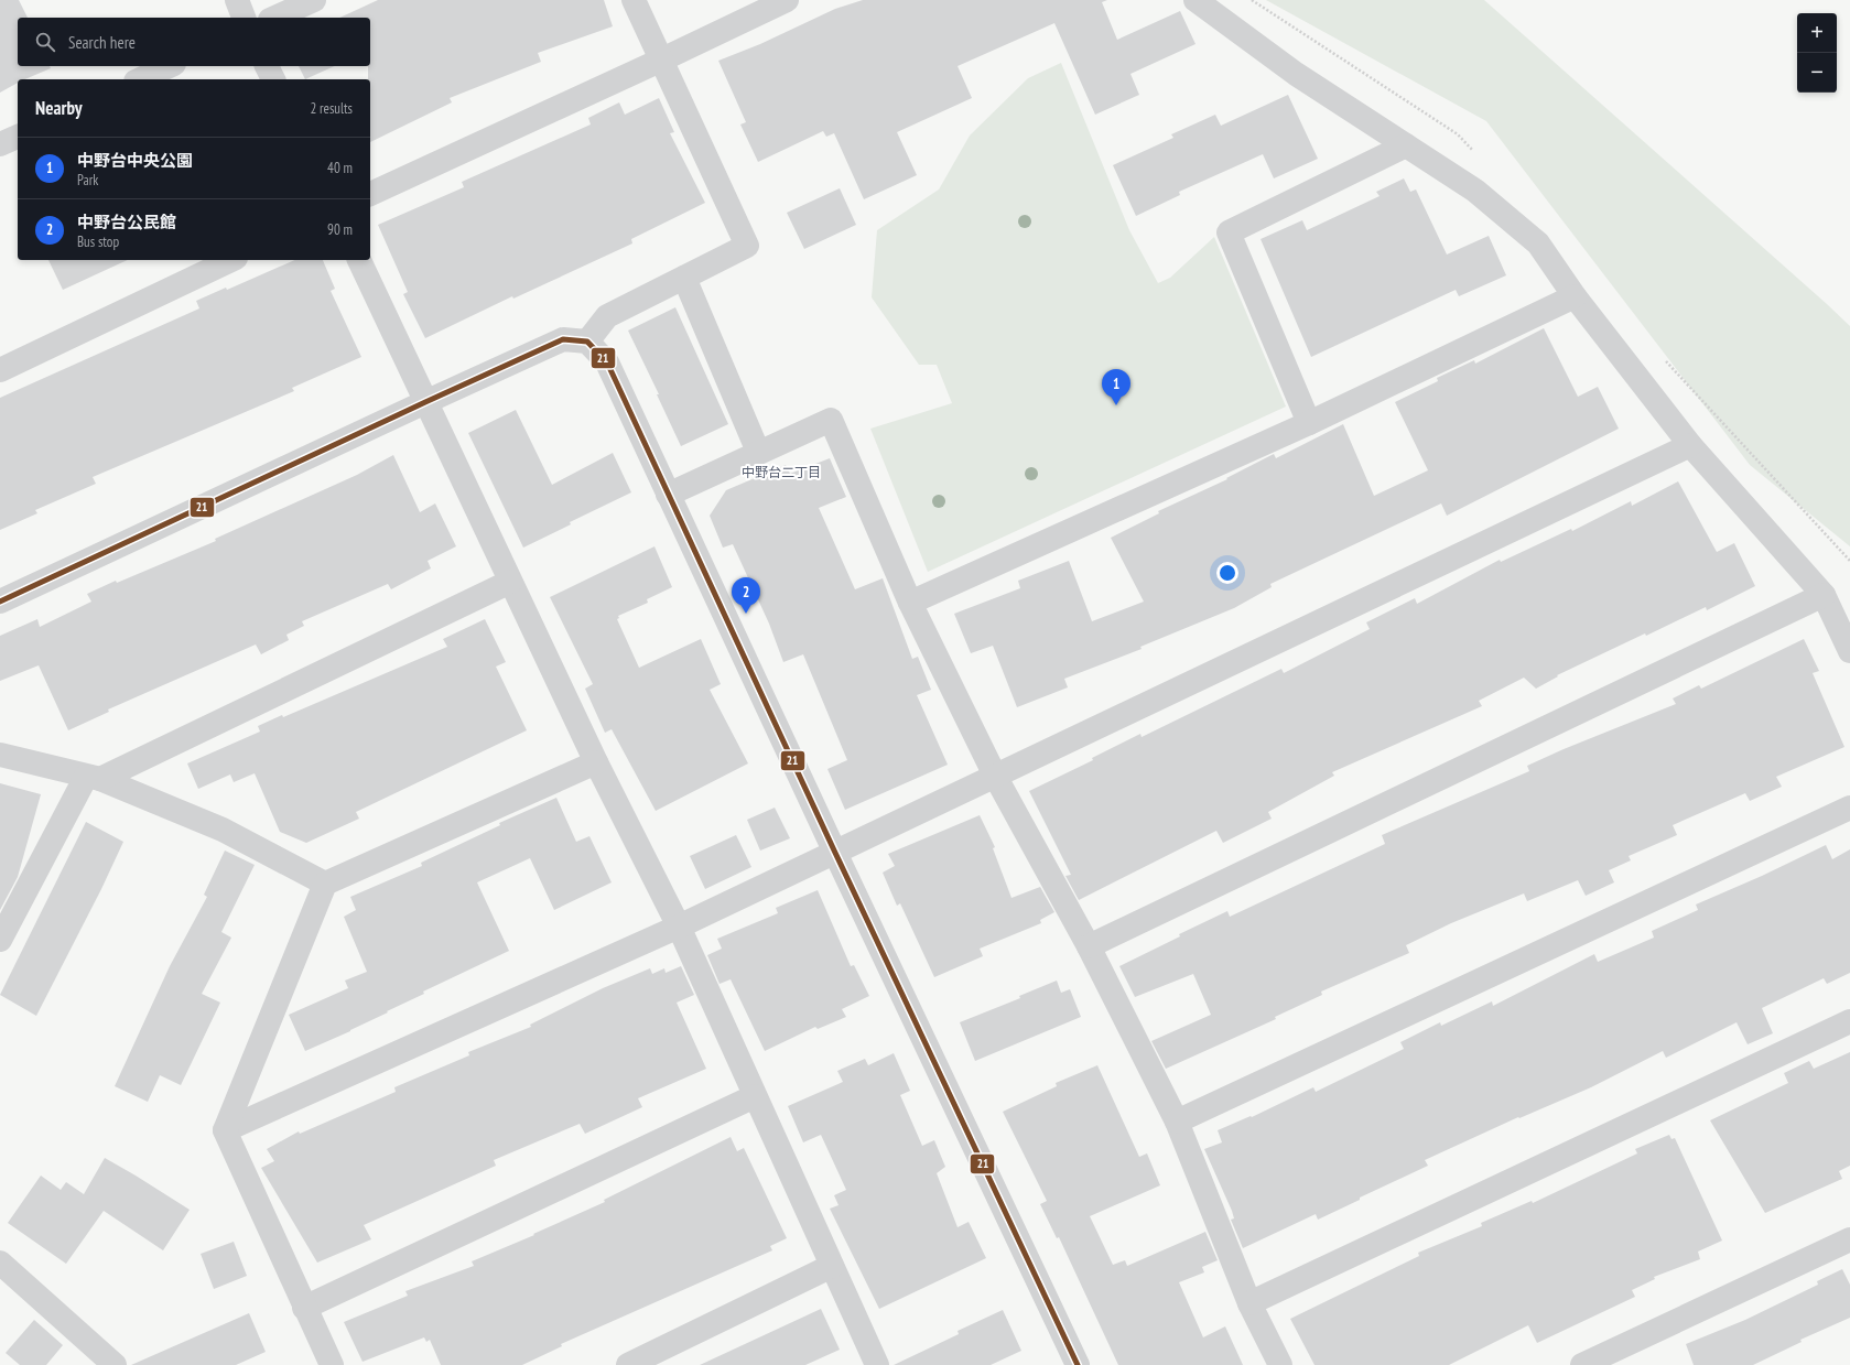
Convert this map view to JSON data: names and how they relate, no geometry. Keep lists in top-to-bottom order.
{
  "districts": ["中野台二丁目"],
  "lines": ["transit line 21"],
  "page": {
    "map_buttons": ["+", "−"],
    "search": "Search here",
    "heading": ["Nearby", "2 results"],
    "list": [
      {
        "mark": "1",
        "name": "中野台中央公園",
        "note": "Park",
        "value": "40 m"
      },
      {
        "mark": "2",
        "name": "中野台公民館",
        "note": "Bus stop",
        "value": "90 m"
      }
    ],
    "pins": ["1", "2"]
  }
}
